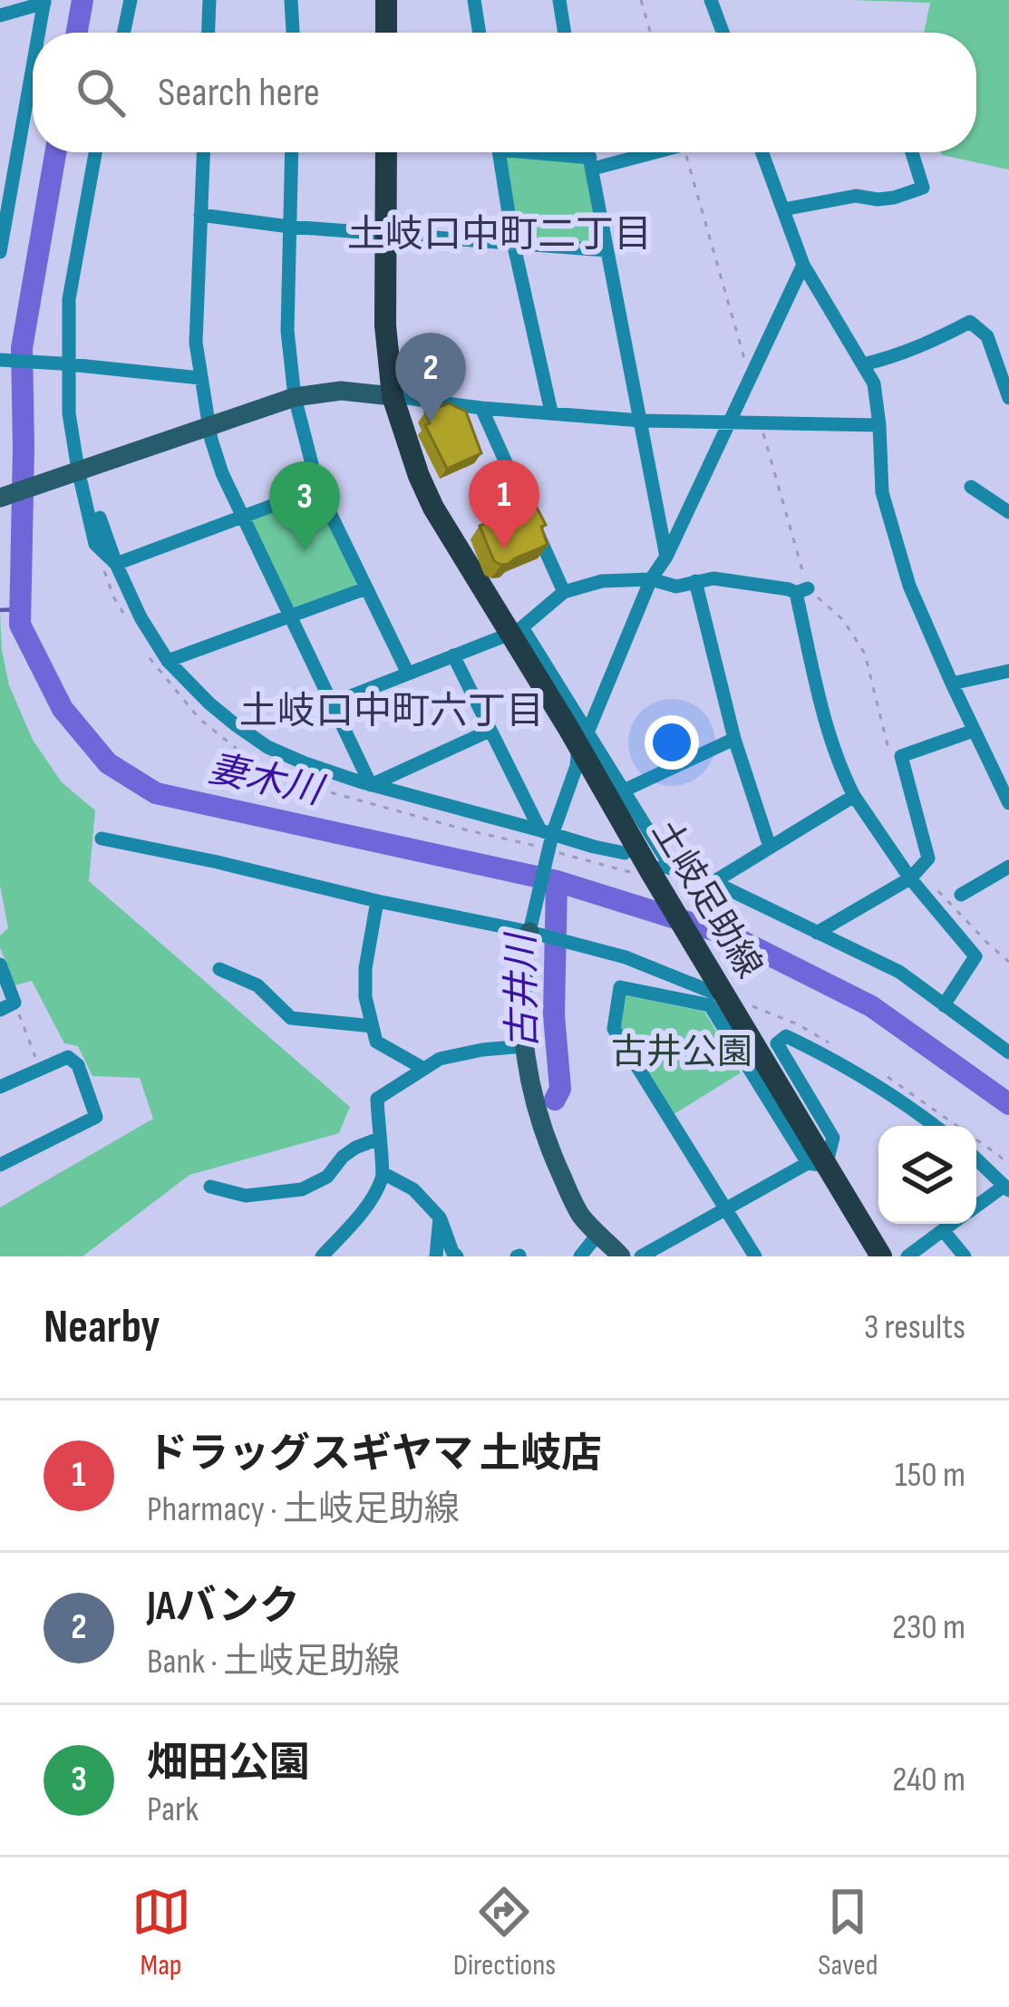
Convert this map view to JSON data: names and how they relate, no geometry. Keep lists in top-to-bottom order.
{
  "streets": {
    "main road": ["土岐足助線"]
  },
  "districts": ["土岐口中町二丁目", "土岐口中町六丁目"],
  "water": ["妻木川", "古井川"],
  "parks": ["古井公園"],
  "page": {
    "search": "Search here",
    "pins": ["2", "1", "3"],
    "heading": ["Nearby", "3 results"],
    "list": [
      {
        "mark": "1",
        "name": "ドラッグスギヤマ 土岐店",
        "note": "Pharmacy · 土岐足助線",
        "value": "150 m"
      },
      {
        "mark": "2",
        "name": "JAバンク",
        "note": "Bank · 土岐足助線",
        "value": "230 m"
      },
      {
        "mark": "3",
        "name": "畑田公園",
        "note": "Park",
        "value": "240 m"
      }
    ],
    "nav": ["Map", "Directions", "Saved"]
  }
}
